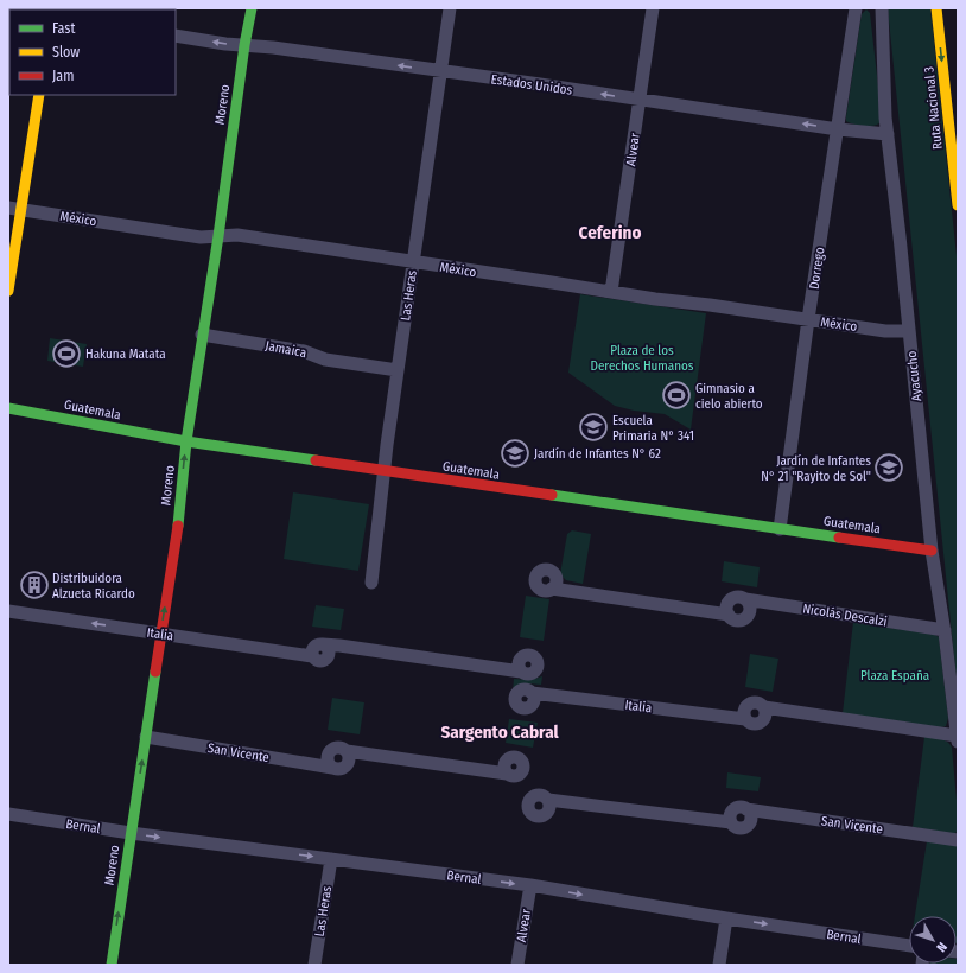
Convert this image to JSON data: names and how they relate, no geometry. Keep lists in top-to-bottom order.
{
  "streets": {
    "main road": ["Moreno", "Ruta Nacional 3", "Guatemala"],
    "street": [
      "Estados Unidos",
      "Alvear",
      "México",
      "Dorrego",
      "Las Heras",
      "Jamaica",
      "Ayacucho",
      "Nicolás Descalzi",
      "Italia",
      "San Vicente",
      "Bernal"
    ]
  },
  "crossings": [
    ["Estados Unidos", "Moreno"],
    ["Estados Unidos", "Alvear"],
    ["Estados Unidos", "Dorrego"],
    ["Estados Unidos", "Las Heras"],
    ["Estados Unidos", "Ayacucho"],
    ["Moreno", "México"],
    ["Moreno", "Jamaica"],
    ["Moreno", "Guatemala"],
    ["Moreno", "Italia"],
    ["Moreno", "San Vicente"],
    ["Moreno", "Bernal"],
    ["Alvear", "México"],
    ["Alvear", "Bernal"],
    ["México", "Dorrego"],
    ["México", "Las Heras"],
    ["México", "Ayacucho"],
    ["Dorrego", "Guatemala"],
    ["Las Heras", "Jamaica"],
    ["Las Heras", "Guatemala"],
    ["Las Heras", "Bernal"],
    ["Ayacucho", "Guatemala"],
    ["Ayacucho", "Nicolás Descalzi"],
    ["Ayacucho", "Italia"]
  ],
  "one_way": [
    "Estados Unidos",
    "Moreno",
    "Ruta Nacional 3",
    "Bernal"
  ],
  "districts": ["Ceferino", "Sargento Cabral"],
  "parks": ["Plaza de los Derechos Humanos", "Plaza España"],
  "places": {
    "sports": ["Hakuna Matata", "Gimnasio a cielo abierto"],
    "school or university": ["Escuela Primaria N° 341", "Jardín de Infantes N° 62", "Jardín de Infantes N° 21 \"Rayito de Sol\""],
    "building": ["Distribuidora Alzueta Ricardo"]
  },
  "legend": ["Fast", "Slow", "Jam"],
  "north": "bottom right"
}
